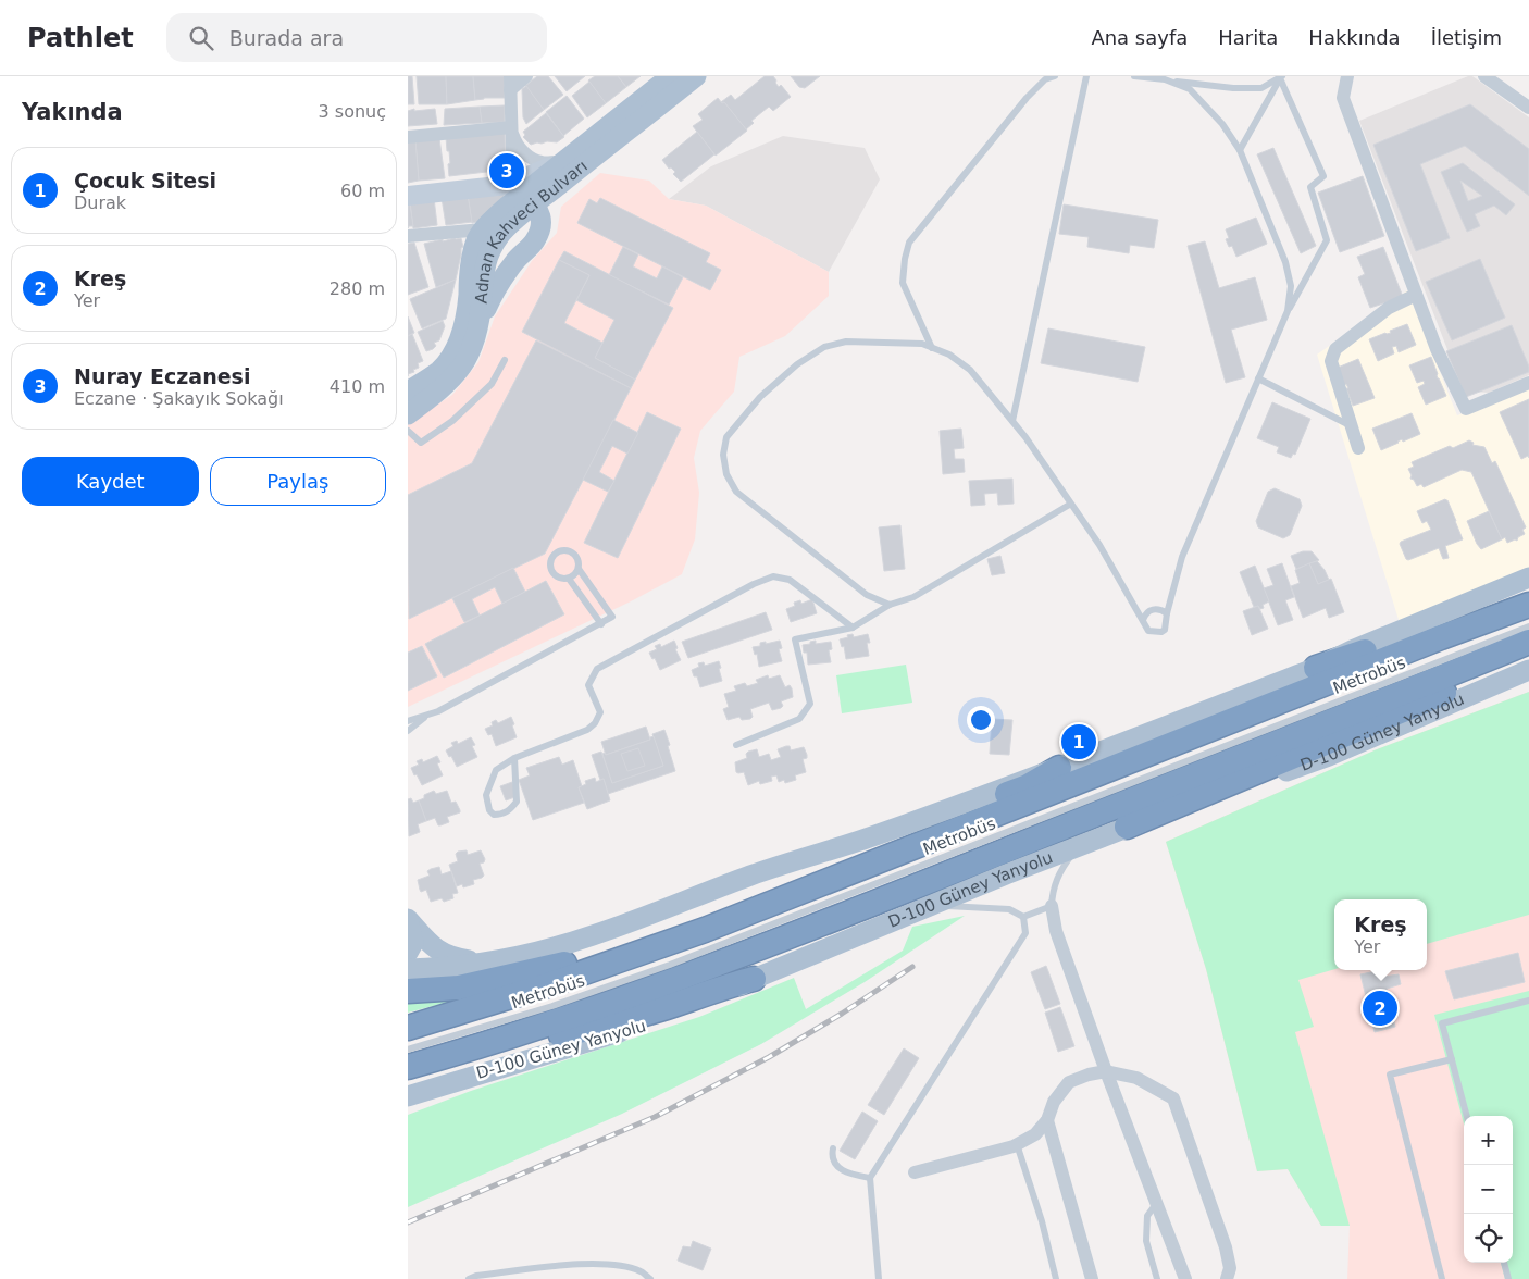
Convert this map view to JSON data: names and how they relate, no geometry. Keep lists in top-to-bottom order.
{
  "streets": {
    "main road": ["Adnan Kahveci Bulvarı", "D-100 Güney Yanyolu"],
    "lane": ["Metrobüs"]
  },
  "page": {
    "header": "Pathlet",
    "search": "Burada ara",
    "nav": [
      "Ana sayfa",
      "Harita",
      "Hakkında",
      "İletişim"
    ],
    "heading": ["Yakında", "3 sonuç"],
    "list": [
      {
        "mark": "1",
        "name": "Çocuk Sitesi",
        "note": "Durak",
        "value": "60 m"
      },
      {
        "mark": "2",
        "name": "Kreş",
        "note": "Yer",
        "value": "280 m"
      },
      {
        "mark": "3",
        "name": "Nuray Eczanesi",
        "note": "Eczane · Şakayık Sokağı",
        "value": "410 m"
      }
    ],
    "pins": ["3", "1", "2"],
    "buttons": ["Kaydet", "Paylaş"],
    "popup": ["Kreş", "Yer"],
    "map_buttons": ["+", "−"]
  }
}
